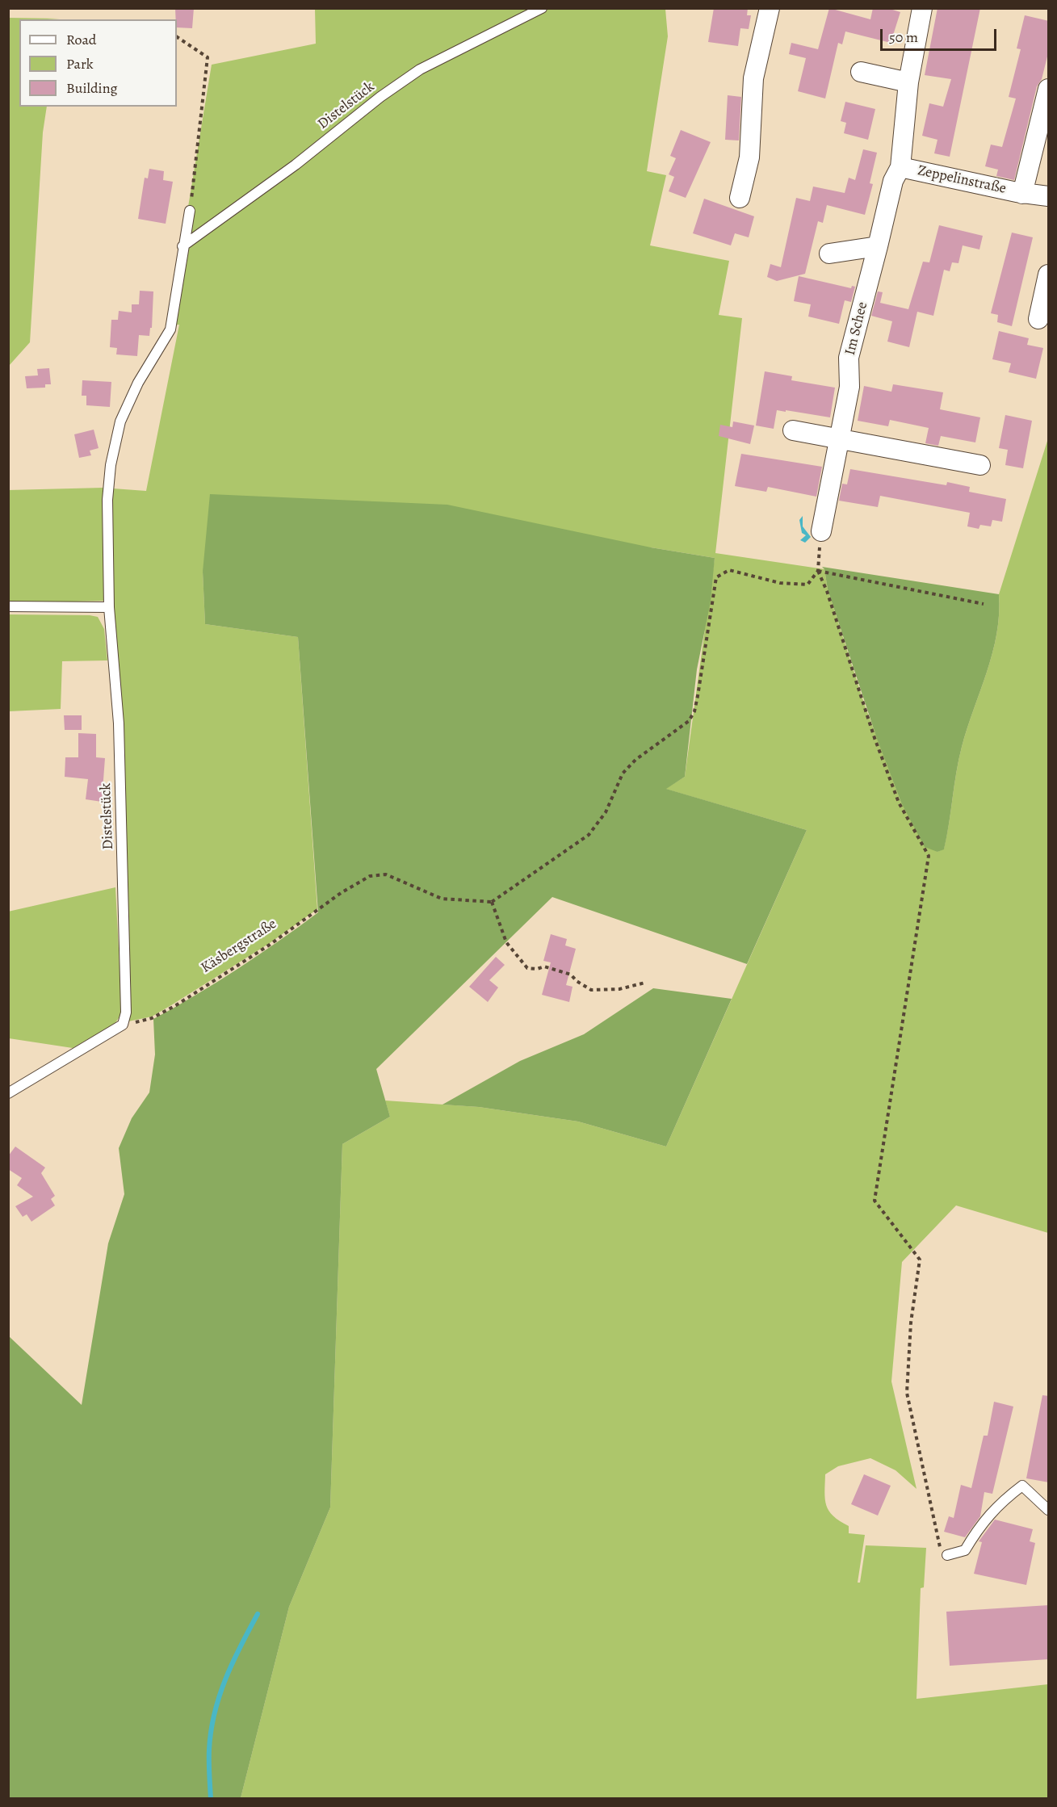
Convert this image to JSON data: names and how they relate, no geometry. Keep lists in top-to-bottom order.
{
  "streets": {
    "street": ["Zeppelinstraße", "Im Schee"],
    "lane": ["Distelstück"],
    "path": ["Käsbergstraße"]
  },
  "crossings": [
    ["Distelstück", "Käsbergstraße"],
    ["Zeppelinstraße", "Im Schee"]
  ],
  "legend": ["Road", "Park", "Building"],
  "scale_bar": "50 m"
}
